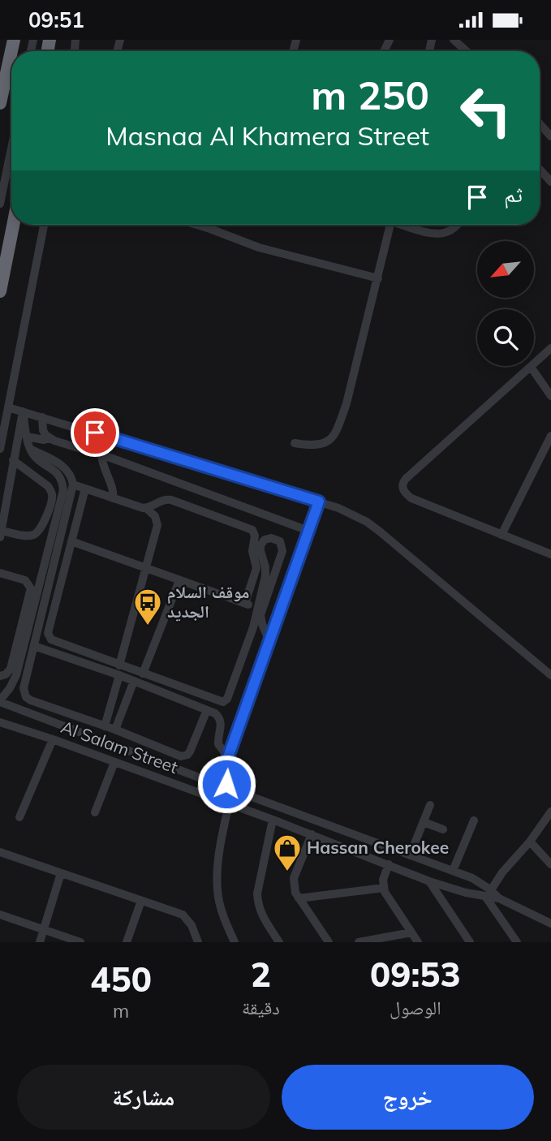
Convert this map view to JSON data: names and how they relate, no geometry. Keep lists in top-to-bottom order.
{
  "streets": {
    "street": ["Al Salam Street"]
  },
  "places": {
    "bus stop": ["موقف السلام الجديد"],
    "shop": ["Hassan Cherokee"]
  },
  "north": "bottom left",
  "page": {
    "status": "09:51",
    "turn": ["250 m", "Masnaa Al Khamera Street"],
    "then": "ثم",
    "eta": [
      "09:53",
      "الوصول",
      "2",
      "دقيقة",
      "450",
      "m"
    ],
    "buttons": ["خروج", "مشاركة"]
  }
}
